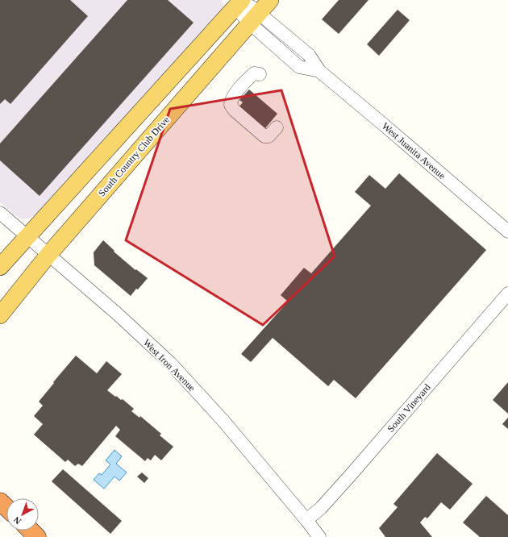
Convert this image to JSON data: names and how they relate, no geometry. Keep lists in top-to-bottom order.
{
  "streets": {
    "main road": ["South Country Club Drive"],
    "street": ["West Juanita Avenue", "West Iron Avenue", "South Vineyard"]
  },
  "crossings": [
    ["West Juanita Avenue", "South Country Club Drive"],
    ["South Country Club Drive", "West Iron Avenue"],
    ["West Iron Avenue", "South Vineyard"]
  ],
  "north": "bottom left"
}
